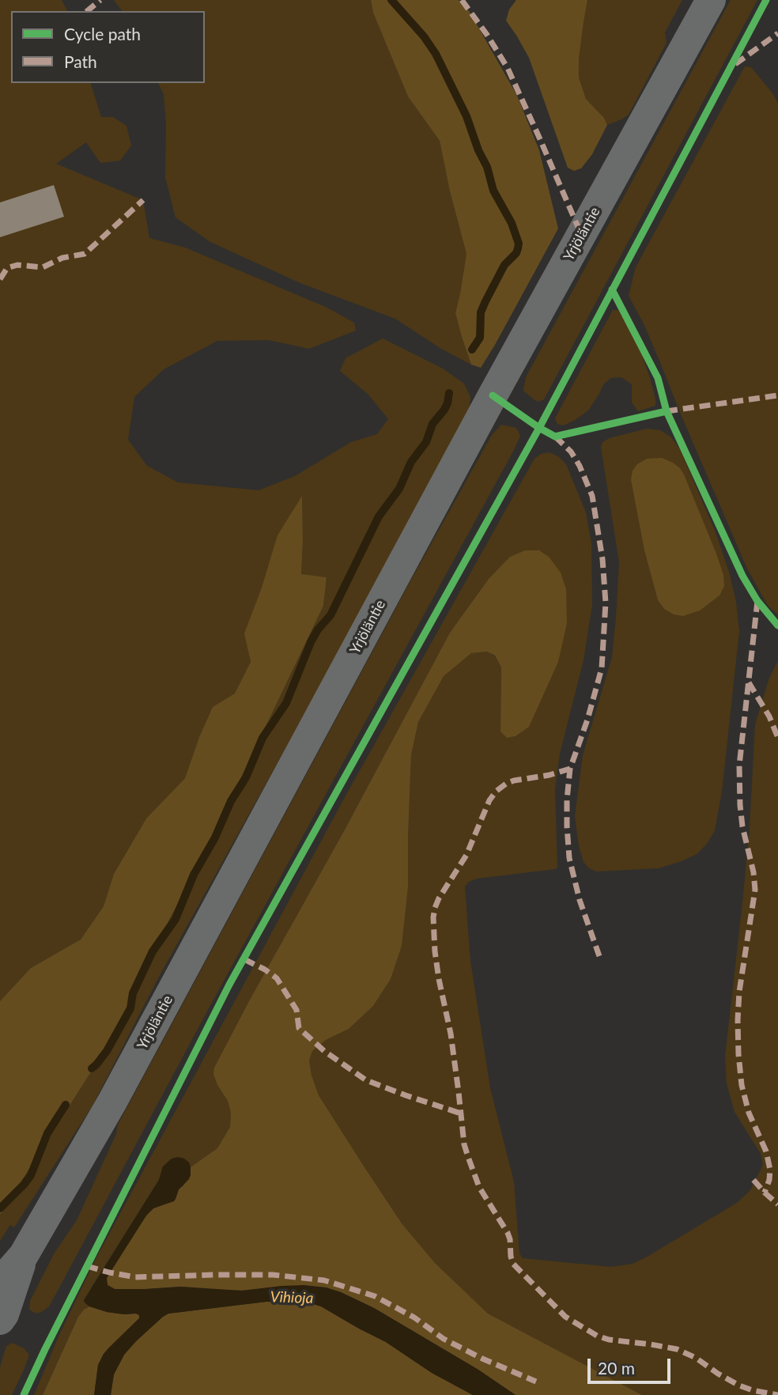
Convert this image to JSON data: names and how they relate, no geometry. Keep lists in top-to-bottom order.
{
  "streets": {
    "main road": ["Yrjöläntie"]
  },
  "water": ["Vihioja"],
  "legend": ["Cycle path", "Path"],
  "scale_bar": "20 m"
}
